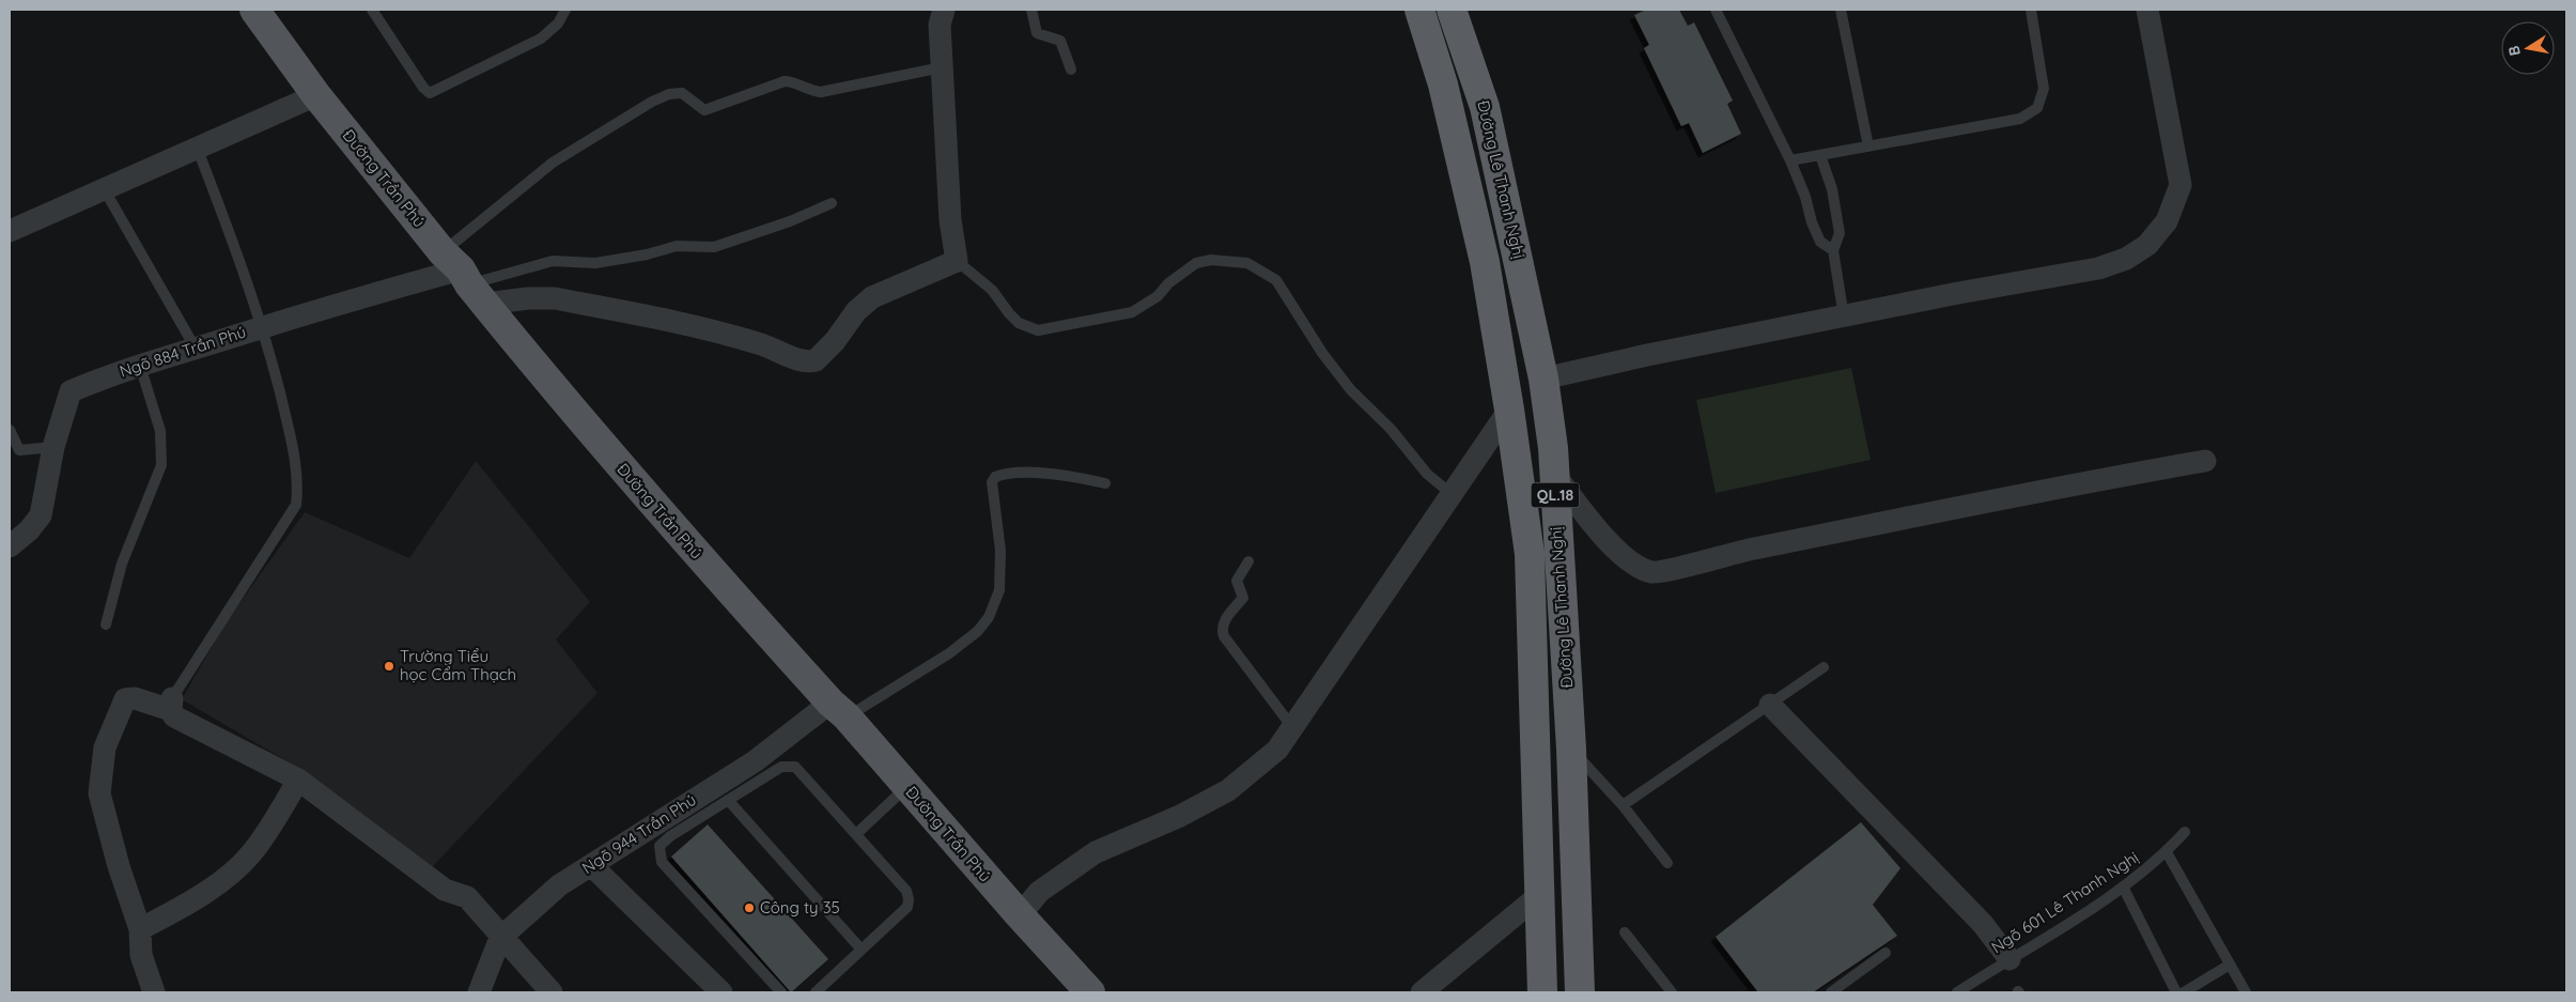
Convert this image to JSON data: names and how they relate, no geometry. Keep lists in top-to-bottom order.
{
  "streets": {
    "highway": ["Đường Lê Thanh Nghị", "QL.18"],
    "main road": ["Đường Trần Phú"],
    "street": ["Ngõ 884 Trần Phú", "Ngõ 944 Trần Phú"],
    "lane": ["Ngõ 601 Lê Thanh Nghị"]
  },
  "crossings": [
    ["Đường Trần Phú", "Ngõ 884 Trần Phú"],
    ["Đường Trần Phú", "Ngõ 944 Trần Phú"]
  ],
  "places": ["Trường Tiểu học Cẩm Thạch", "Công ty 35"],
  "north": "left"
}
